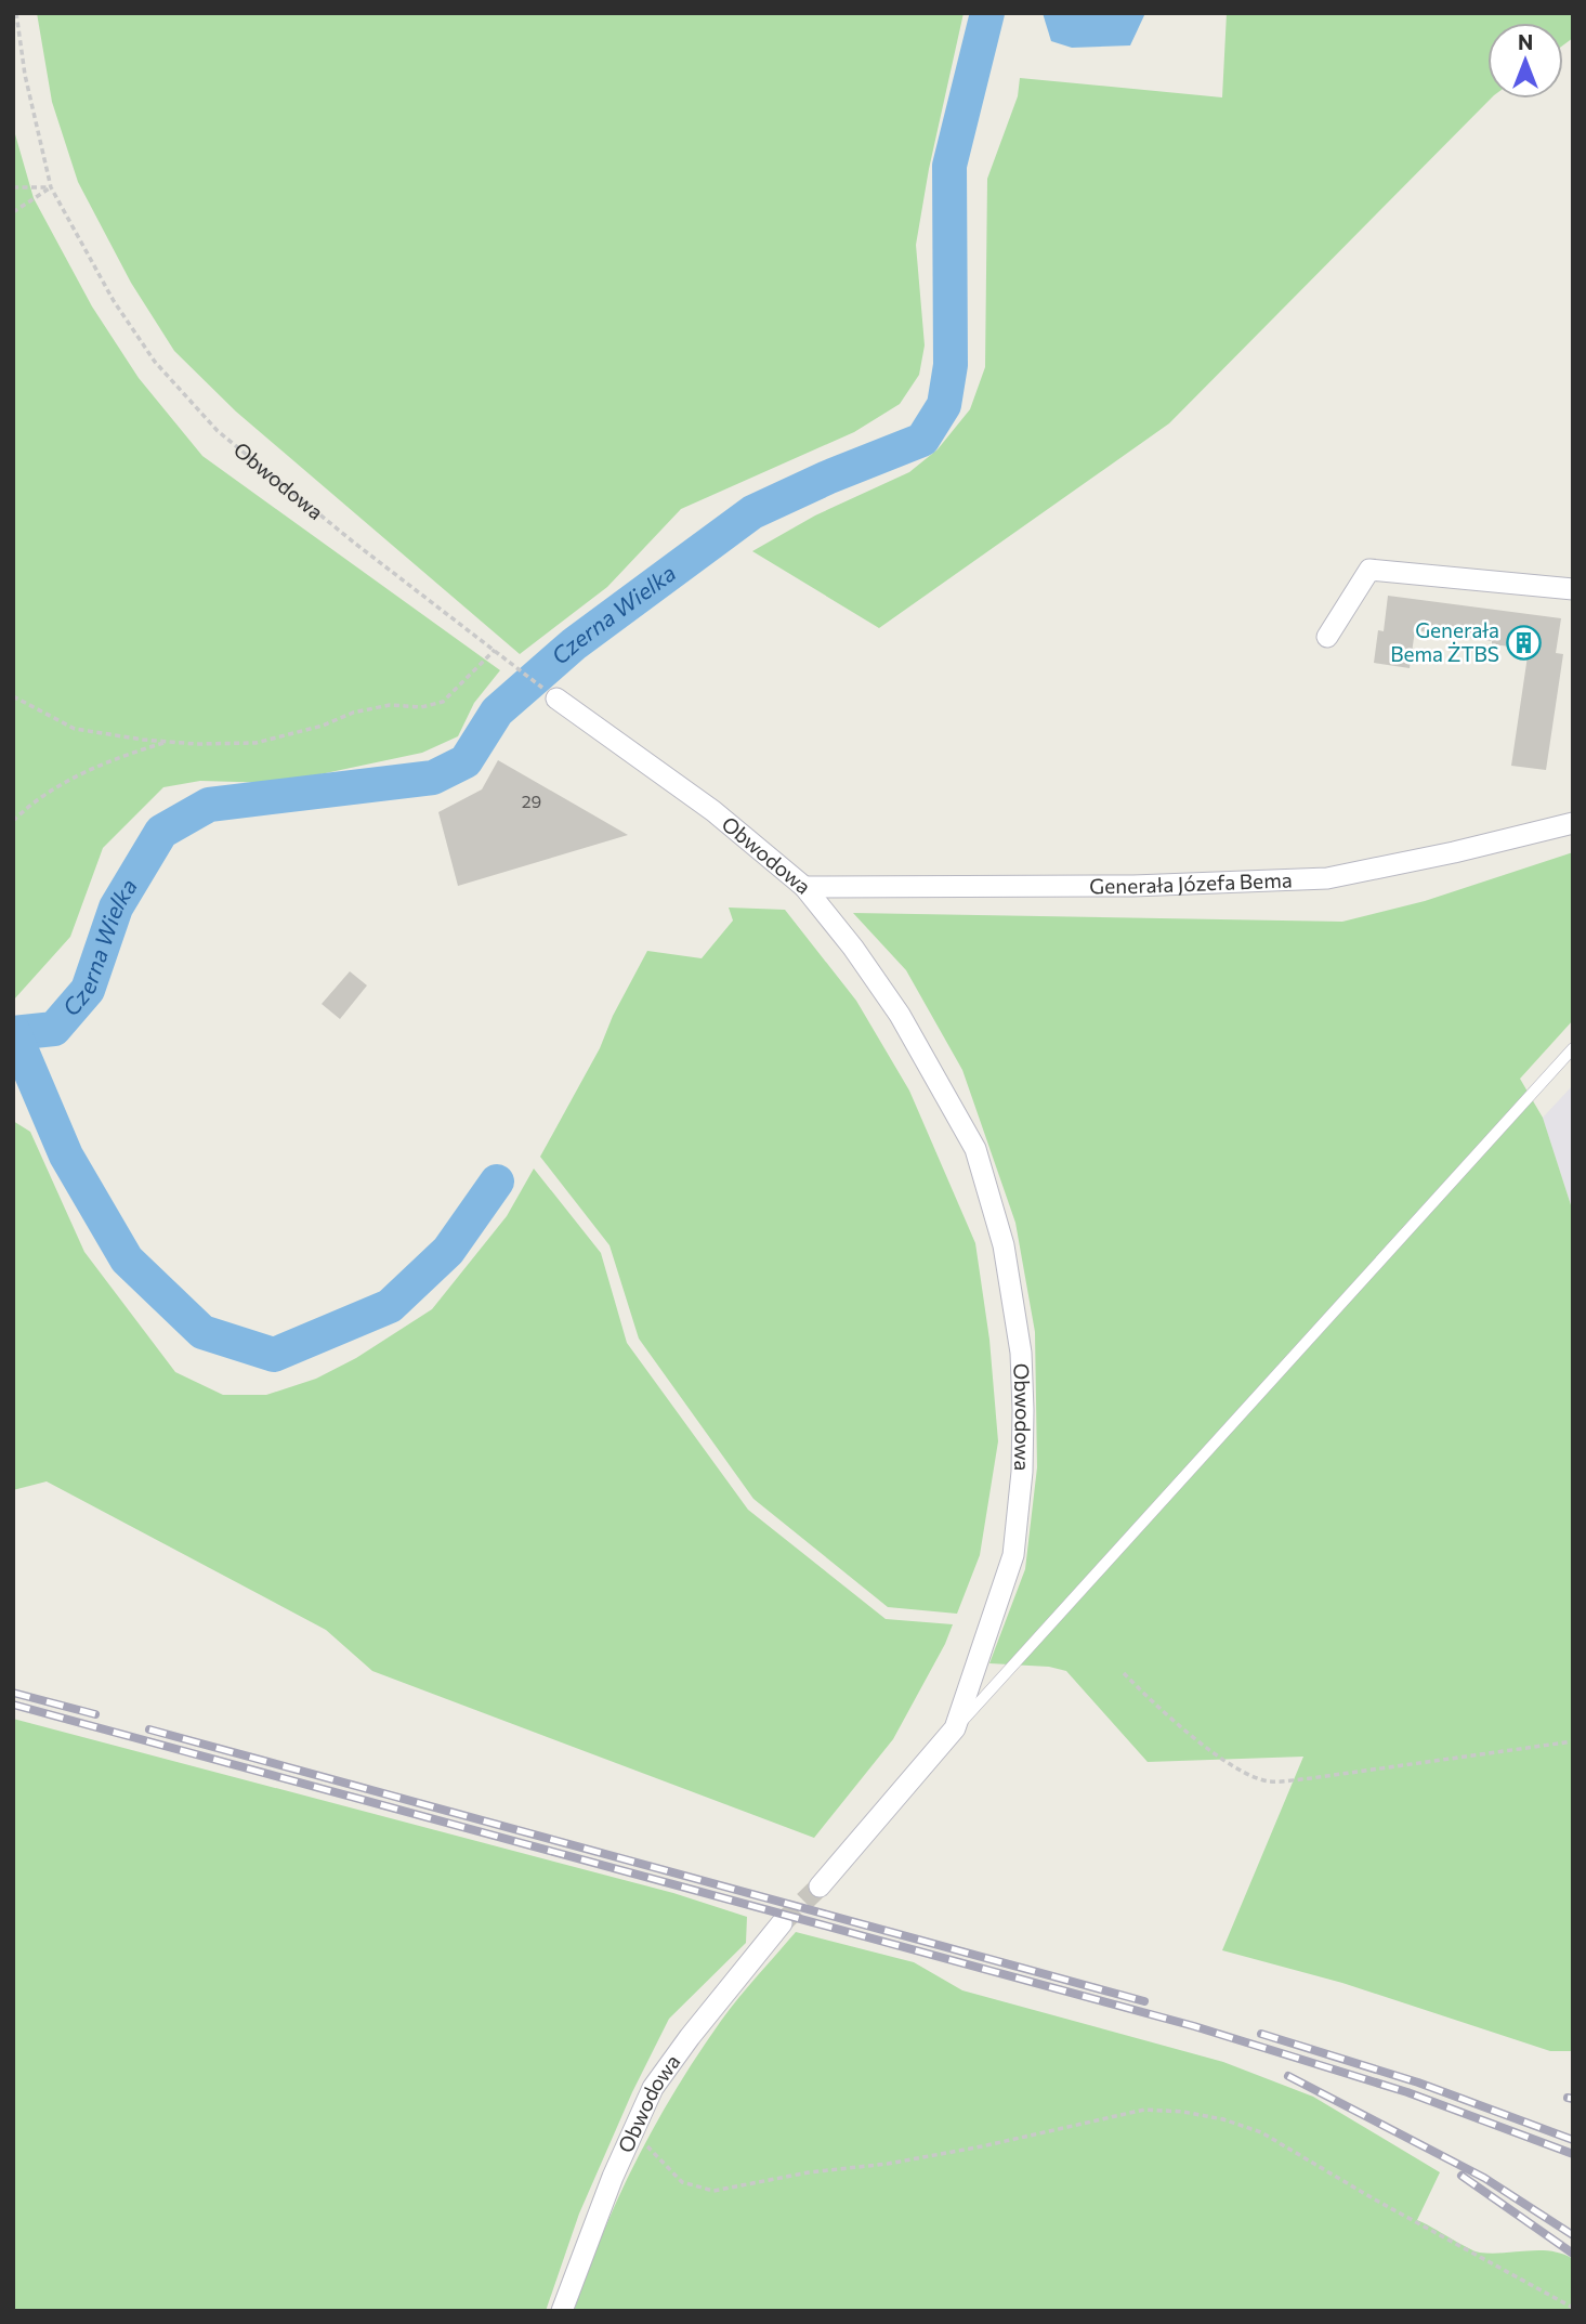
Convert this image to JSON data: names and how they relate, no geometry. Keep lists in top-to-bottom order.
{
  "streets": {
    "street": ["Obwodowa", "Generała Józefa Bema"]
  },
  "crossings": [
    ["Obwodowa", "Generała Józefa Bema"]
  ],
  "water": ["Czerna Wielka"],
  "places": {
    "building": ["Generała Bema ŻTBS"]
  },
  "house_numbers": ["29"],
  "north": "top"
}
